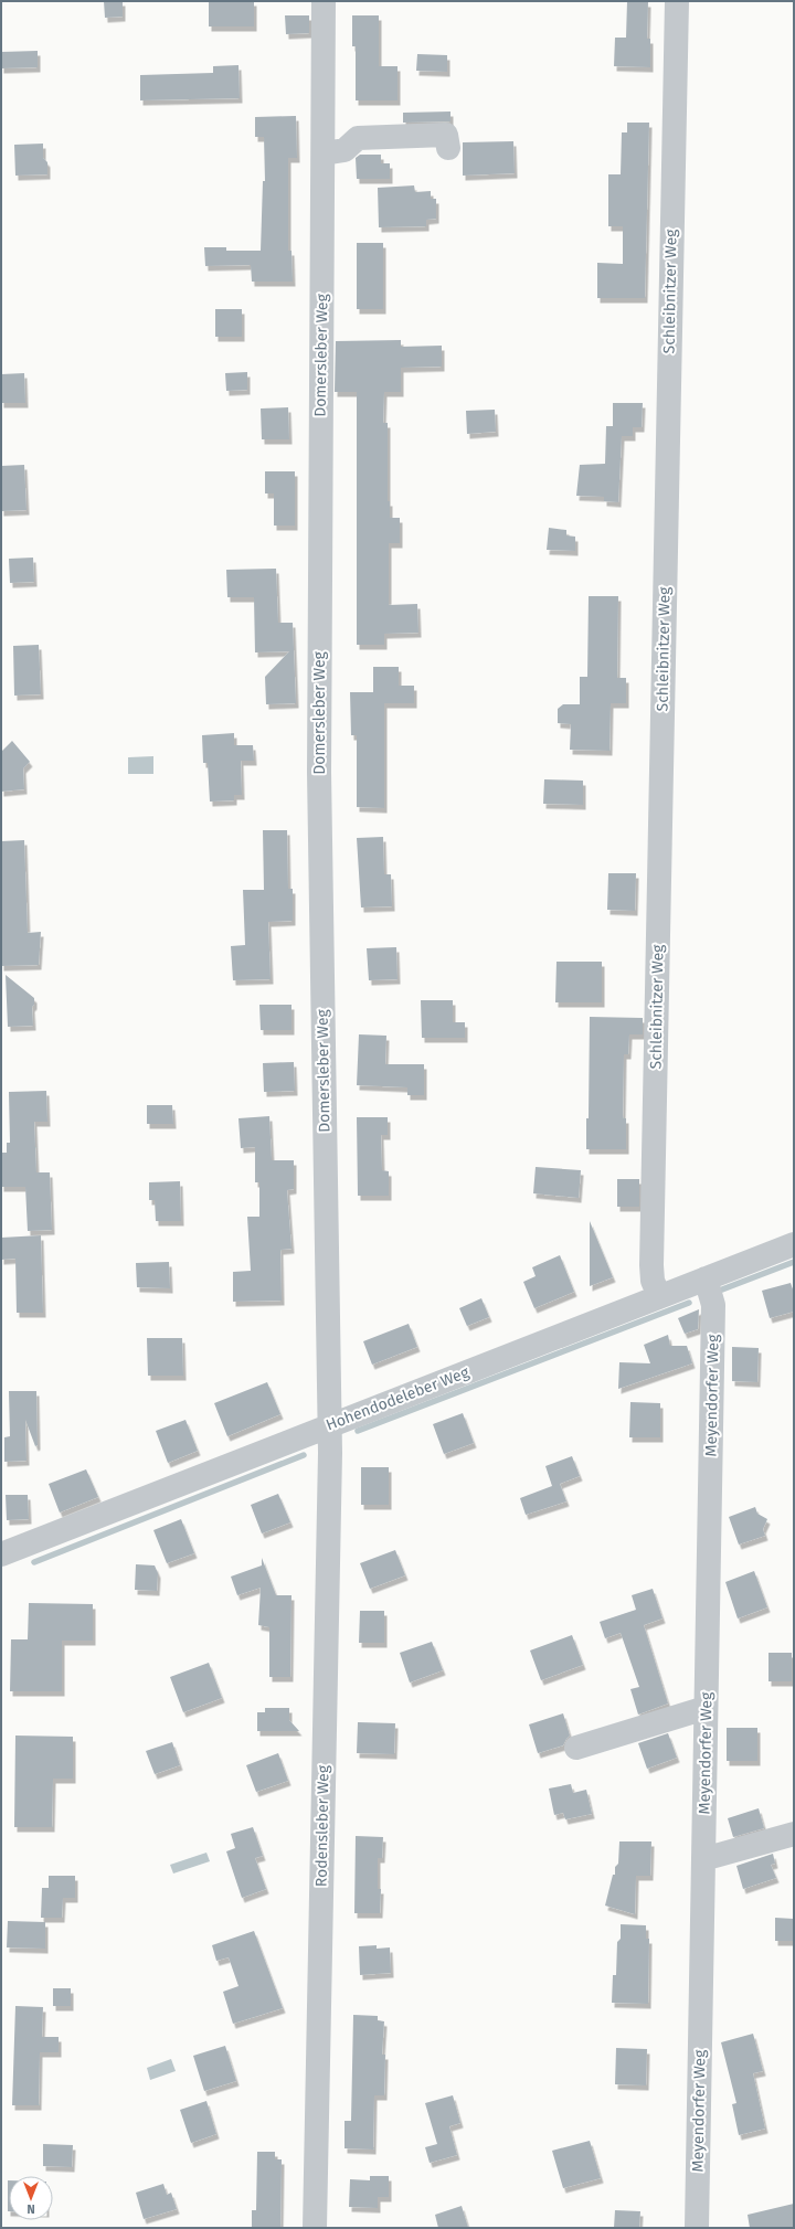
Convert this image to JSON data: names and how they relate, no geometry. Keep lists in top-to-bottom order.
{
  "streets": {
    "street": [
      "Schleibnitzer Weg",
      "Domersleber Weg",
      "Meyendorfer Weg",
      "Hohendodeleber Weg",
      "Rodensleber Weg"
    ]
  },
  "crossings": [
    ["Schleibnitzer Weg", "Hohendodeleber Weg"],
    ["Domersleber Weg", "Hohendodeleber Weg"],
    ["Domersleber Weg", "Rodensleber Weg"],
    ["Meyendorfer Weg", "Hohendodeleber Weg"],
    ["Hohendodeleber Weg", "Rodensleber Weg"]
  ],
  "north": "bottom"
}
